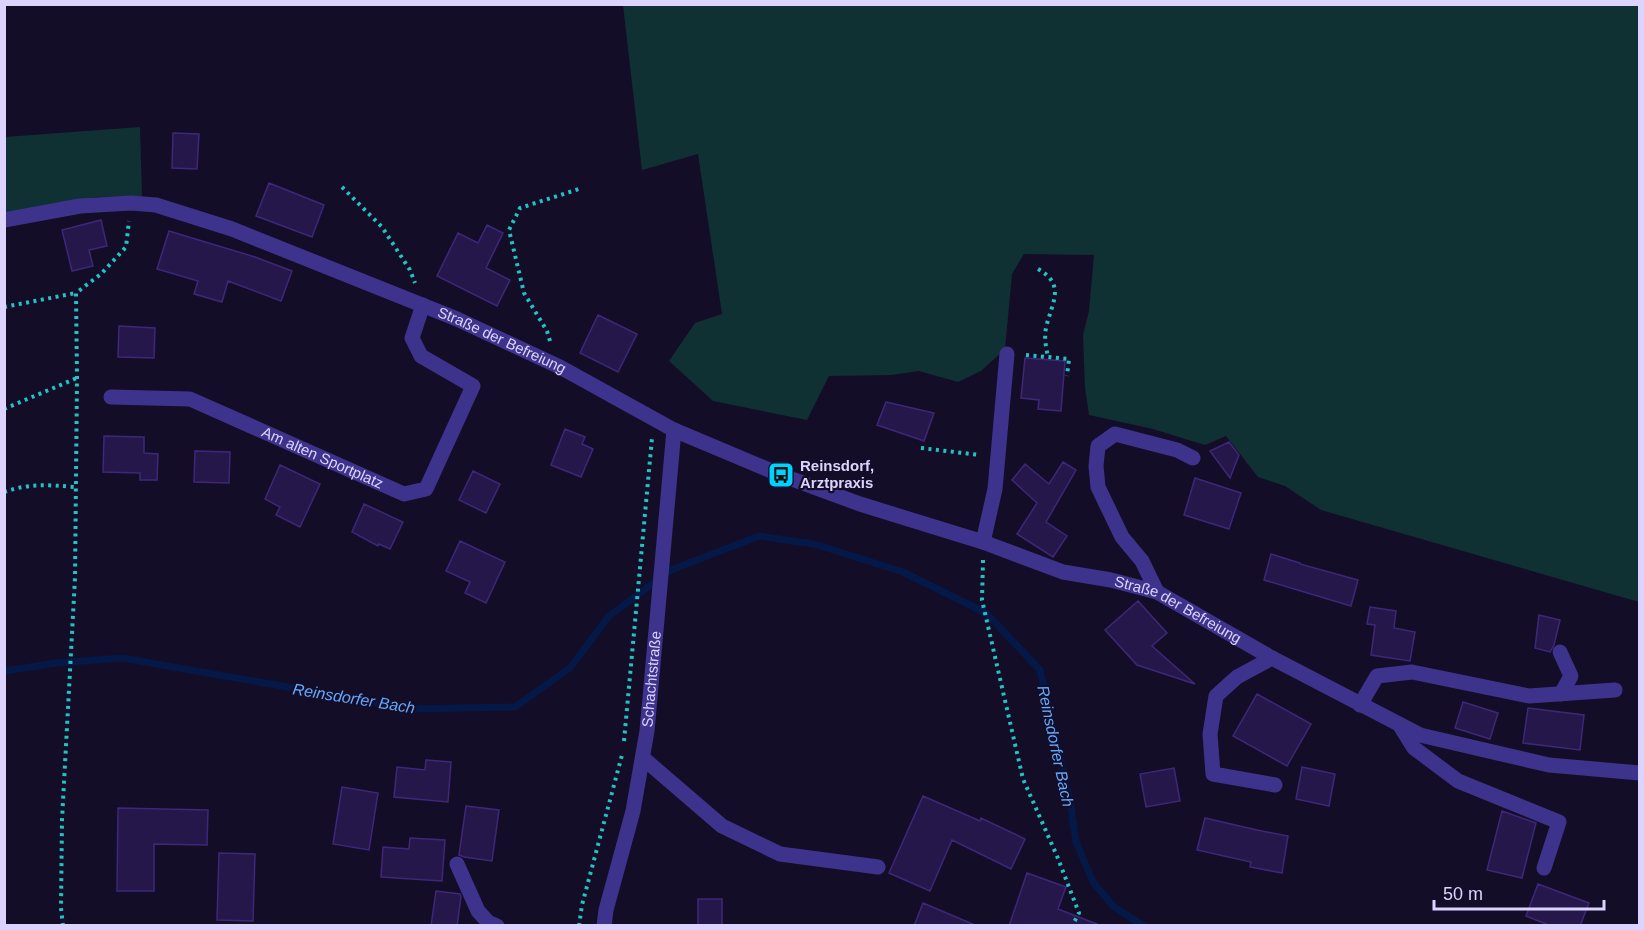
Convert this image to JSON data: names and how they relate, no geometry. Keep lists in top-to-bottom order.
{
  "streets": {
    "street": ["Straße der Befreiung", "Am alten Sportplatz", "Schachtstraße"]
  },
  "crossings": [
    ["Straße der Befreiung", "Am alten Sportplatz"],
    ["Straße der Befreiung", "Schachtstraße"]
  ],
  "water": ["Reinsdorfer Bach"],
  "places": {
    "bus stop": ["Reinsdorf, Arztpraxis"]
  },
  "scale_bar": "50 m"
}
